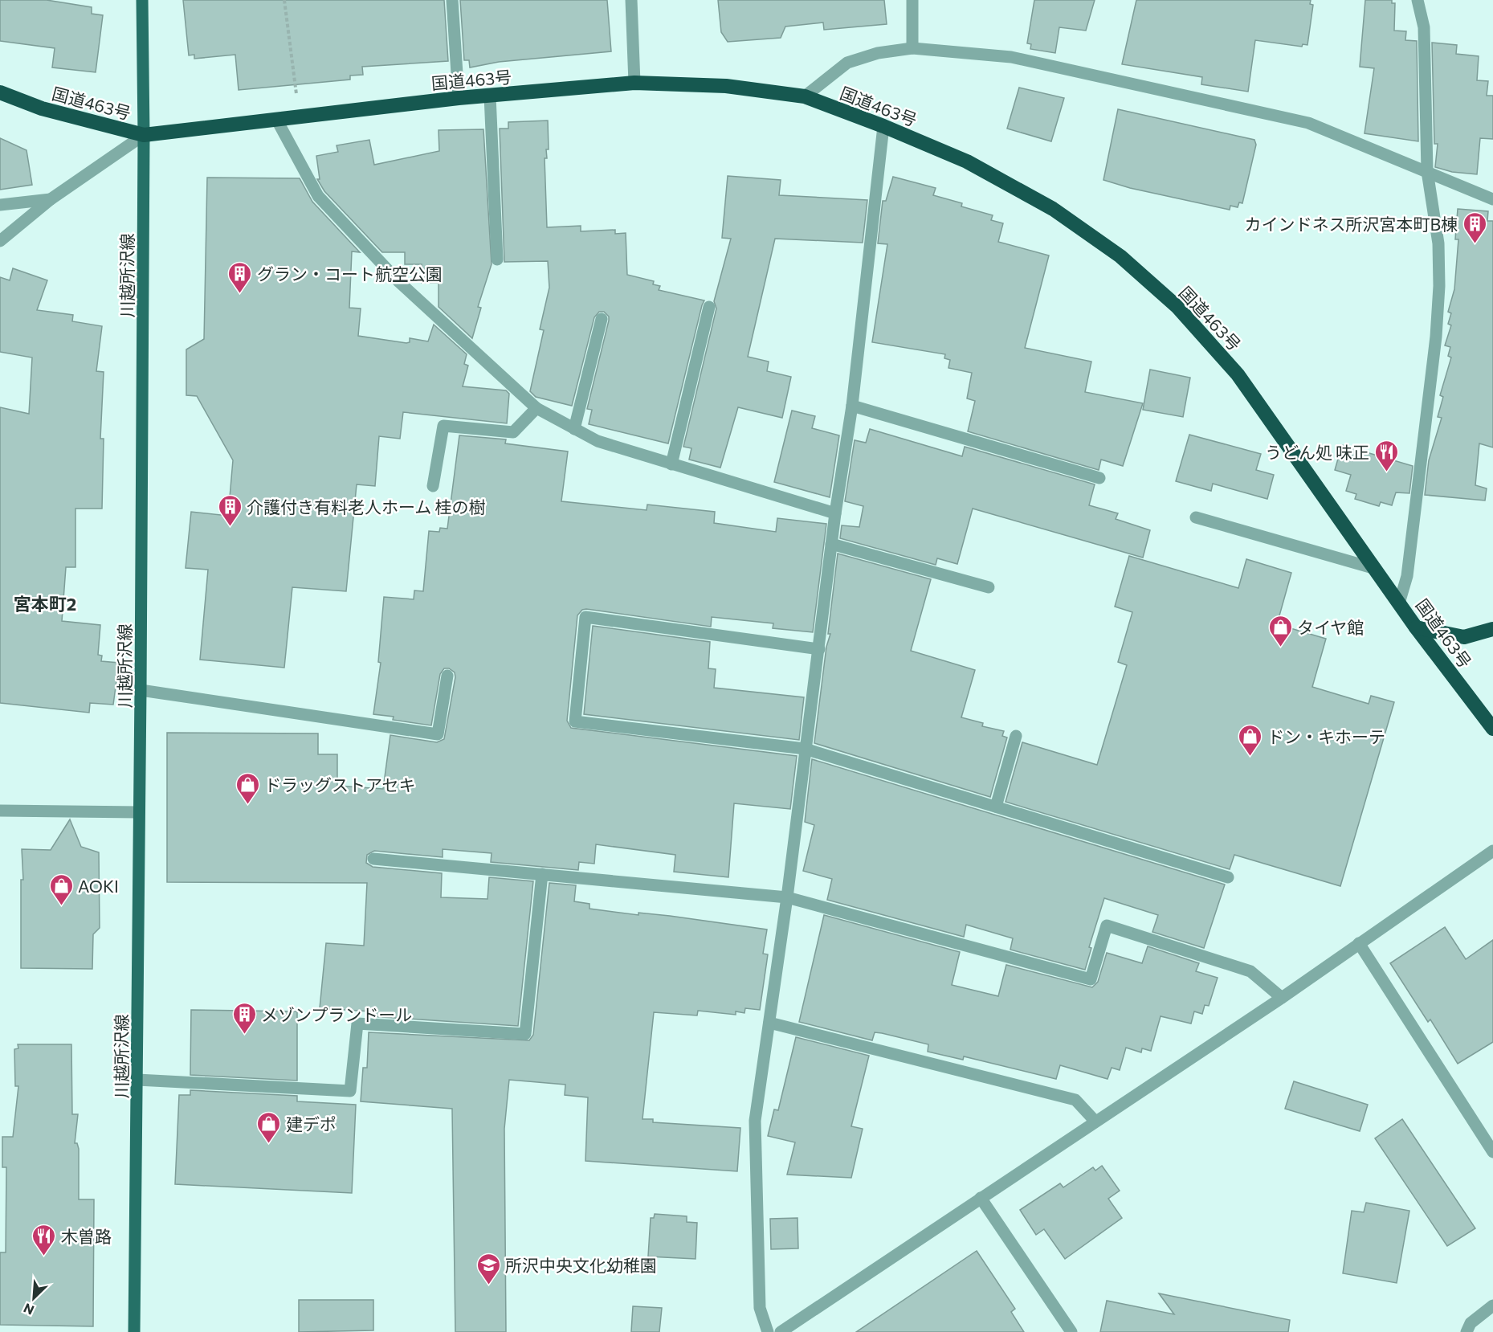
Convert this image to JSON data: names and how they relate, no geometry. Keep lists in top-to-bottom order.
{
  "streets": {
    "highway": ["国道463号"],
    "main road": ["川越所沢線"]
  },
  "crossings": [
    ["国道463号", "川越所沢線"]
  ],
  "districts": ["宮本町2"],
  "places": {
    "building": [
      "カインドネス所沢宮本町B棟",
      "グラン・コート航空公園",
      "介護付き有料老人ホーム 桂の樹",
      "メゾンプランドール"
    ],
    "restaurant": ["うどん処 味正", "木曽路"],
    "shop": [
      "タイヤ館",
      "ドン・キホーテ",
      "ドラッグストアセキ",
      "AOKI",
      "建デポ"
    ],
    "school or university": ["所沢中央文化幼稚園"]
  },
  "north": "bottom left"
}
